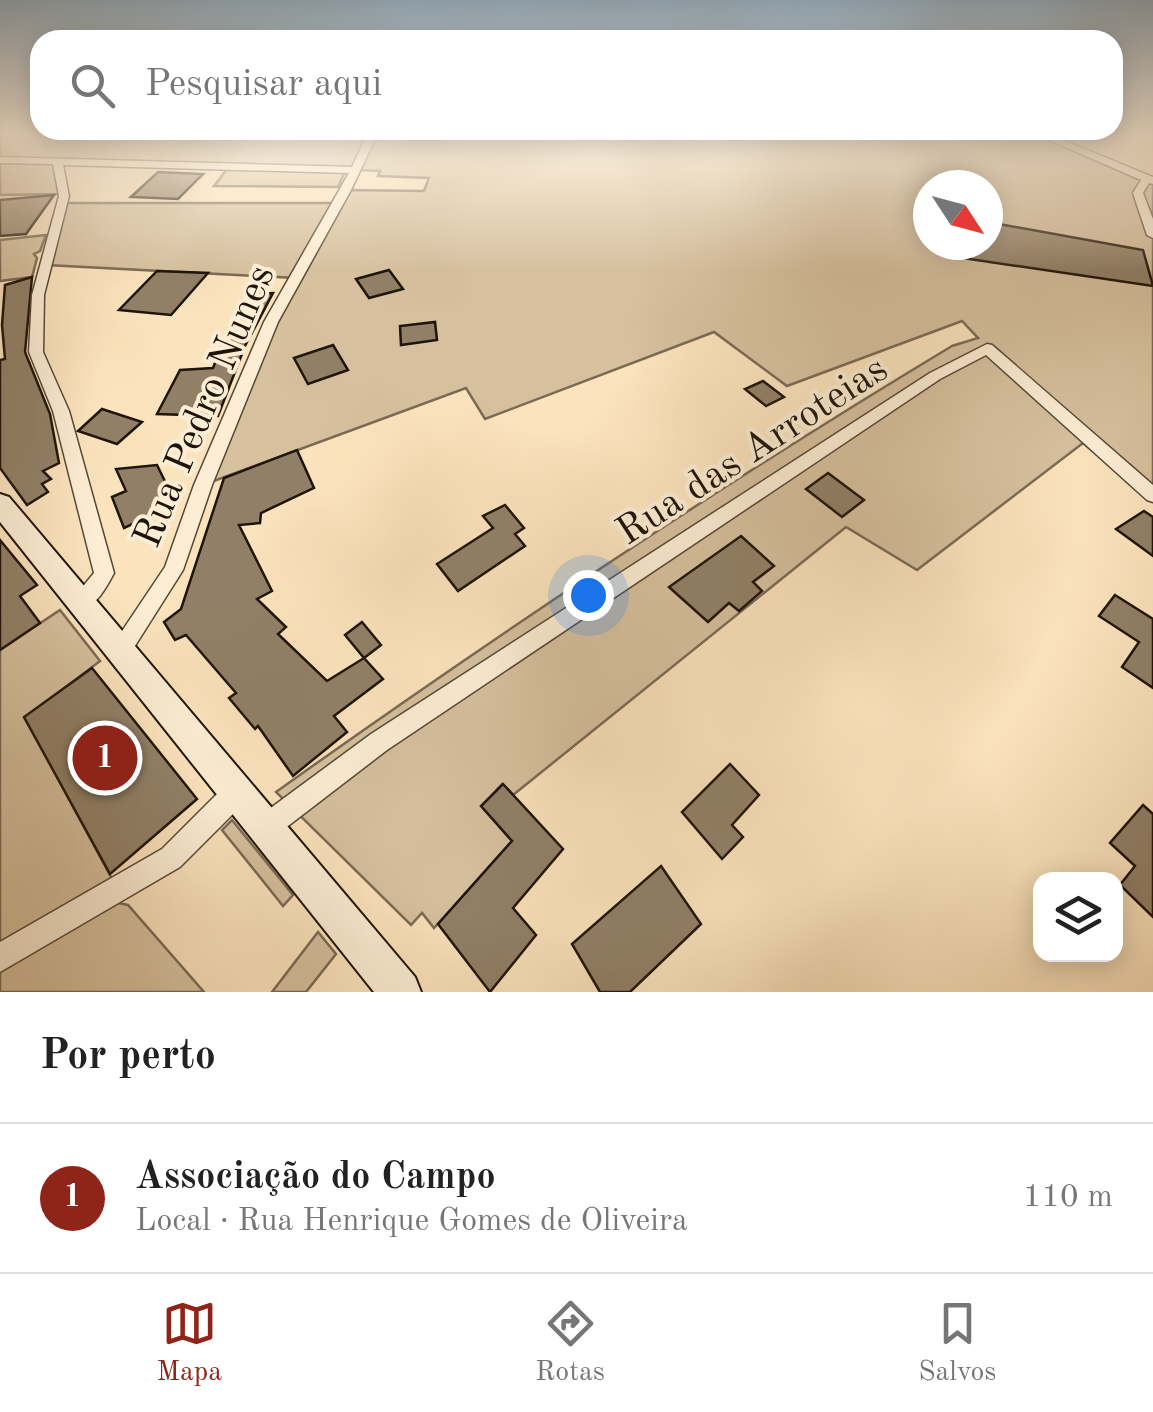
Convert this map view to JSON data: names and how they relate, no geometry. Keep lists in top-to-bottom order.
{
  "streets": {
    "street": ["Rua Pedro Nunes", "Rua das Arroteias"]
  },
  "north": "bottom right",
  "page": {
    "search": "Pesquisar aqui",
    "pins": "1",
    "heading": "Por perto",
    "list": [
      {
        "mark": "1",
        "name": "Associação do Campo",
        "note": "Local · Rua Henrique Gomes de Oliveira",
        "value": "110 m"
      }
    ],
    "nav": ["Mapa", "Rotas", "Salvos"]
  }
}
